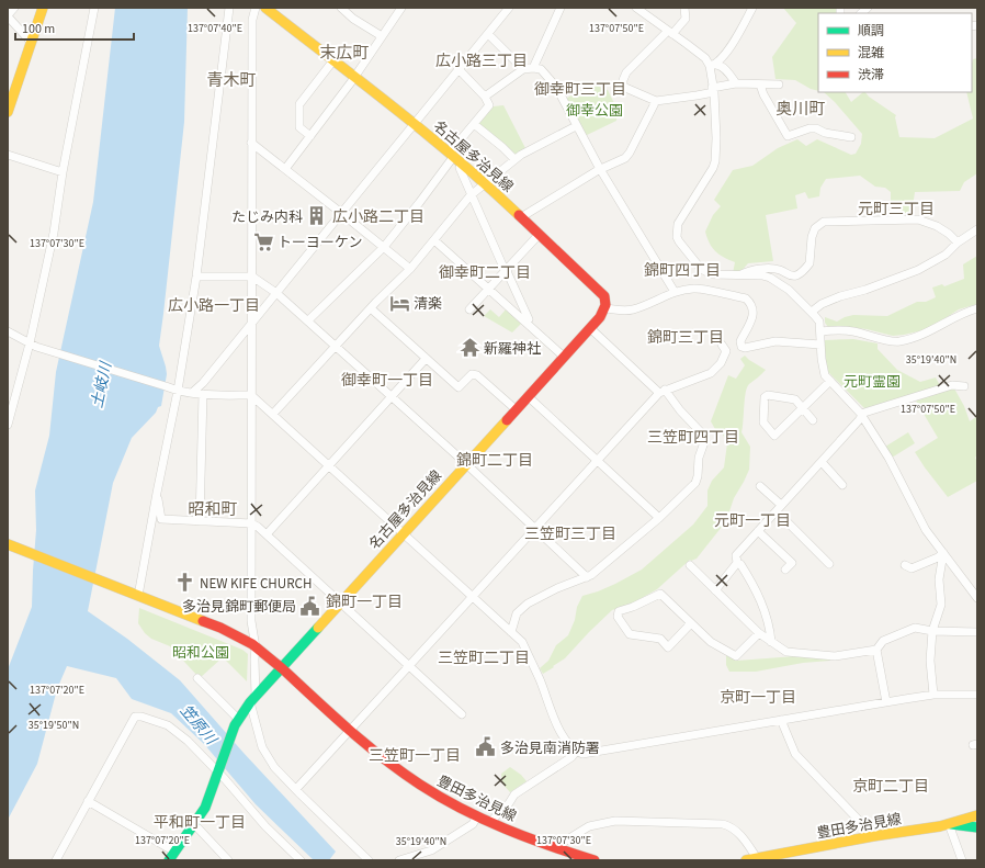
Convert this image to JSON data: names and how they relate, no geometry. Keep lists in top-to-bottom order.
{
  "streets": {
    "main road": ["名古屋多治見線", "豊田多治見線"]
  },
  "crossings": [
    ["名古屋多治見線", "豊田多治見線"]
  ],
  "districts": [
    "末広町",
    "広小路三丁目",
    "青木町",
    "御幸町三丁目",
    "奥川町",
    "元町三丁目",
    "広小路二丁目",
    "錦町四丁目",
    "御幸町二丁目",
    "広小路一丁目",
    "錦町三丁目",
    "御幸町一丁目",
    "三笠町四丁目",
    "錦町二丁目",
    "昭和町",
    "元町一丁目",
    "三笠町三丁目",
    "錦町一丁目",
    "三笠町二丁目",
    "京町一丁目",
    "三笠町一丁目",
    "京町二丁目",
    "平和町一丁目"
  ],
  "water": ["土岐川", "笠原川"],
  "parks": ["御幸公園", "元町霊園", "昭和公園"],
  "places": {
    "building": ["たじみ内科"],
    "supermarket": ["トーヨーケン"],
    "hotel": ["清楽"],
    "temple": ["新羅神社"],
    "church": ["NEW KIFE CHURCH"],
    "public building": ["多治見錦町郵便局", "多治見南消防署"]
  },
  "legend": ["順調", "混雑", "渋滞"],
  "scale_bar": "100 m",
  "coordinates": [
    "137°07'40\"E",
    "137°07'50\"E",
    "137°07'30\"E",
    "35°19'40\"N",
    "137°07'20\"E",
    "35°19'50\"N"
  ]
}
